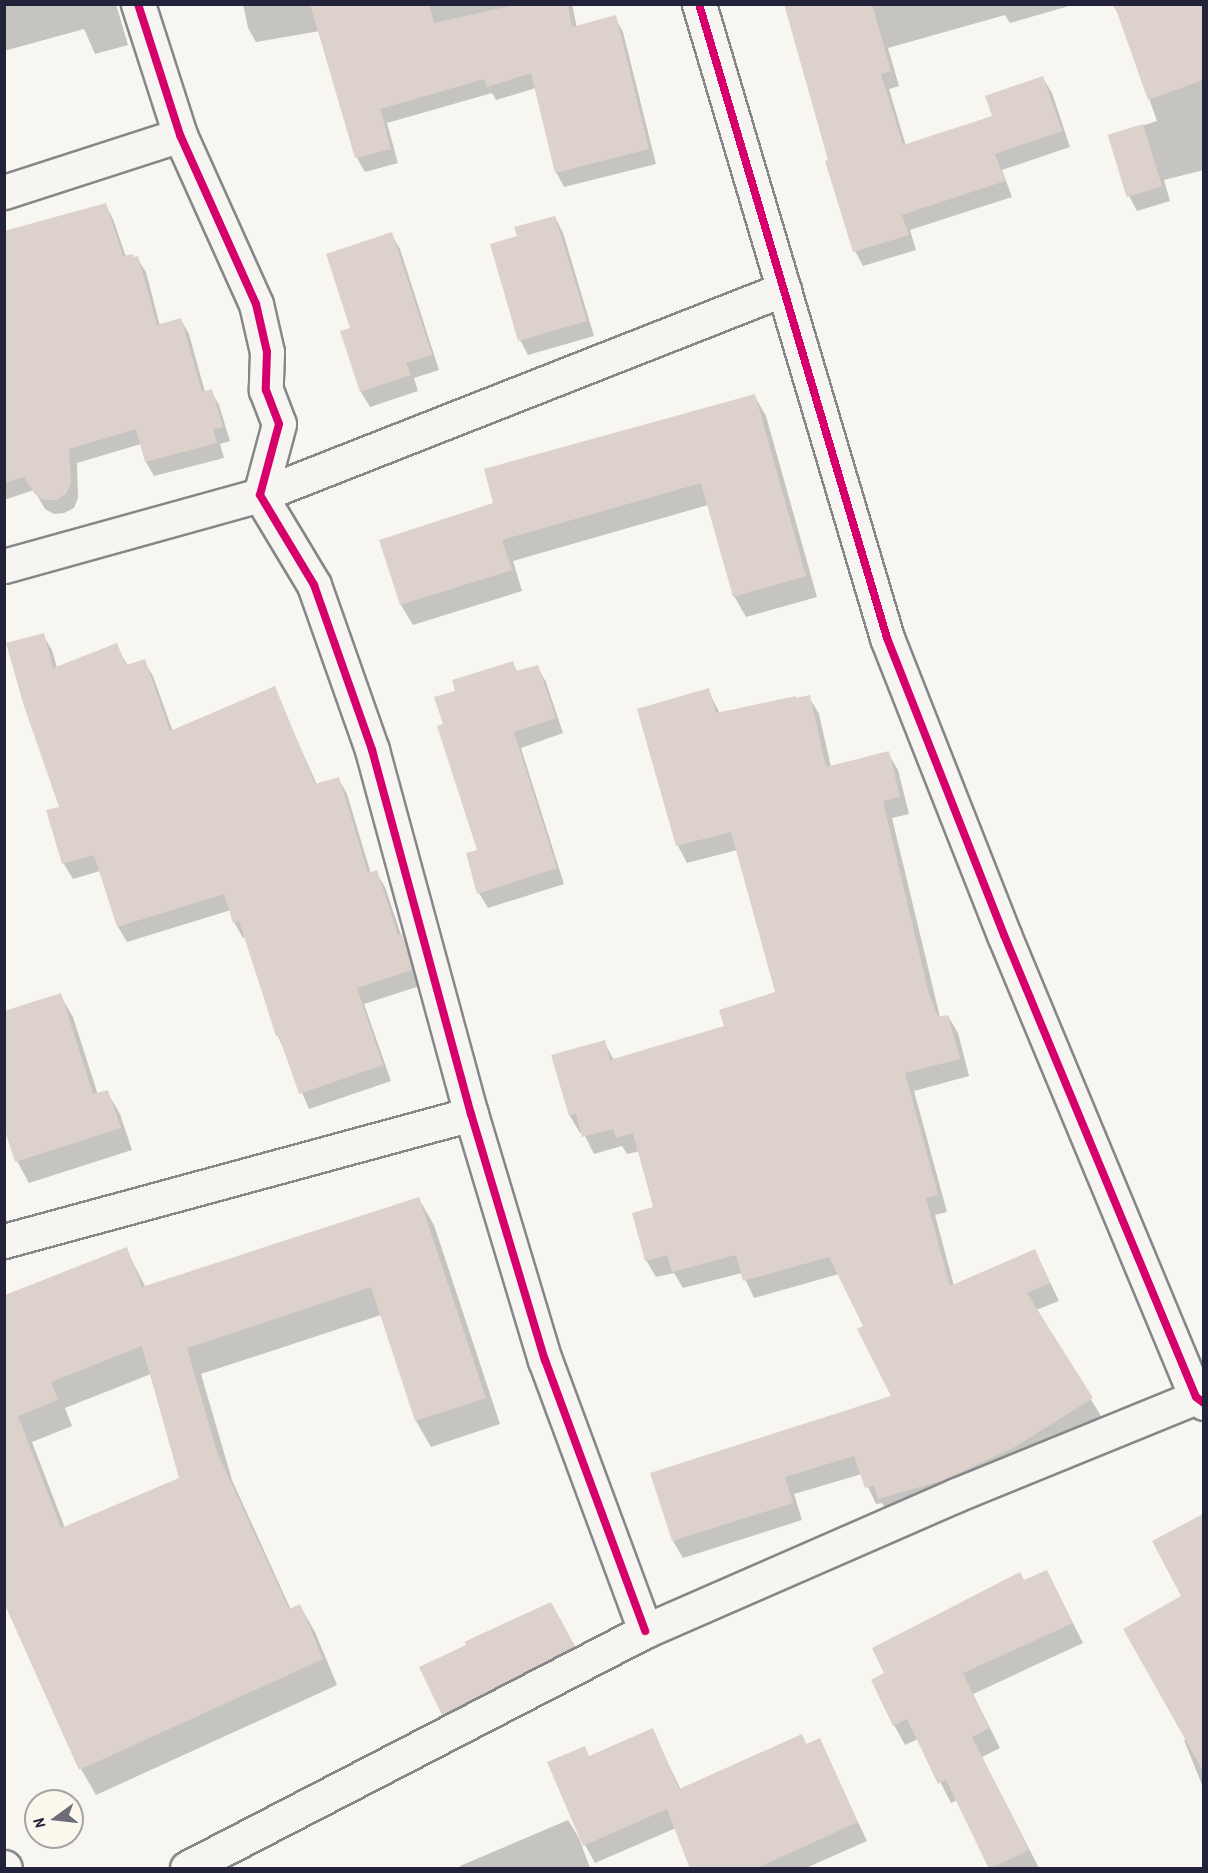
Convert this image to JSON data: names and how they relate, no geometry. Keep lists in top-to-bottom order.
{
  "north": "left"
}
